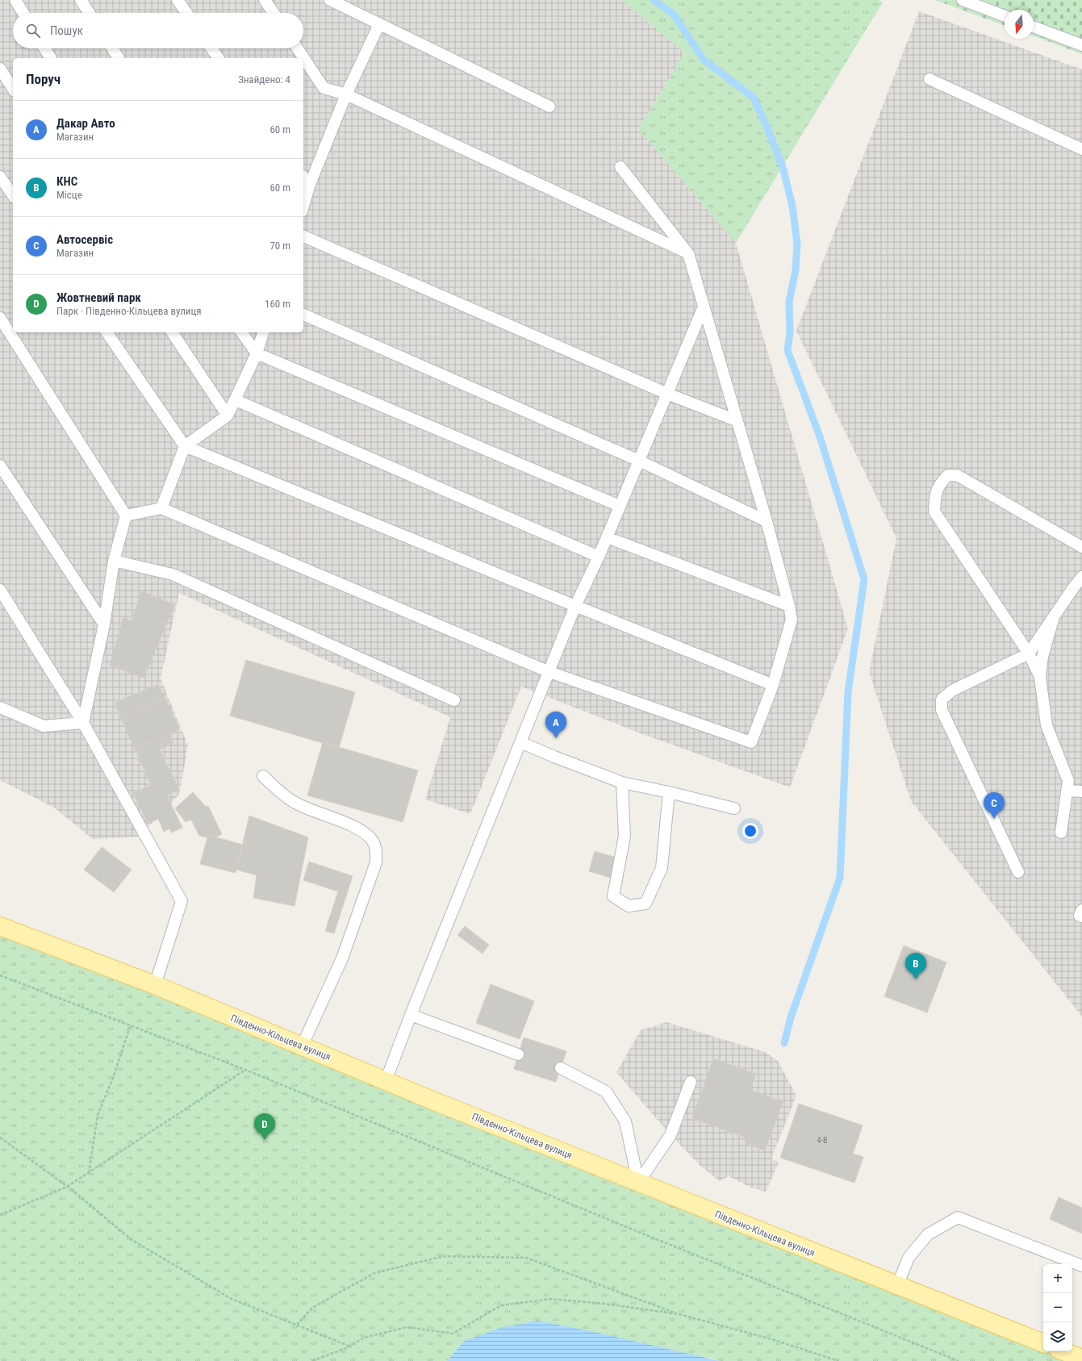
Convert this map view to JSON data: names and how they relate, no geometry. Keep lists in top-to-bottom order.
{
  "streets": {
    "main road": ["Південно-Кільцева вулиця"]
  },
  "house_numbers": ["4-В"],
  "north": "bottom",
  "page": {
    "search": "Пошук",
    "heading": ["Поруч", "Знайдено: 4"],
    "list": [
      {
        "mark": "A",
        "name": "Дакар Авто",
        "note": "Магазин",
        "value": "60 m"
      },
      {
        "mark": "B",
        "name": "КНС",
        "note": "Місце",
        "value": "60 m"
      },
      {
        "mark": "C",
        "name": "Автосервіс",
        "note": "Магазин",
        "value": "70 m"
      },
      {
        "mark": "D",
        "name": "Жовтневий парк",
        "note": "Парк · Південно-Кільцева вулиця",
        "value": "160 m"
      }
    ],
    "pins": [
      "A",
      "C",
      "B",
      "D"
    ],
    "map_buttons": ["+", "−"]
  }
}
